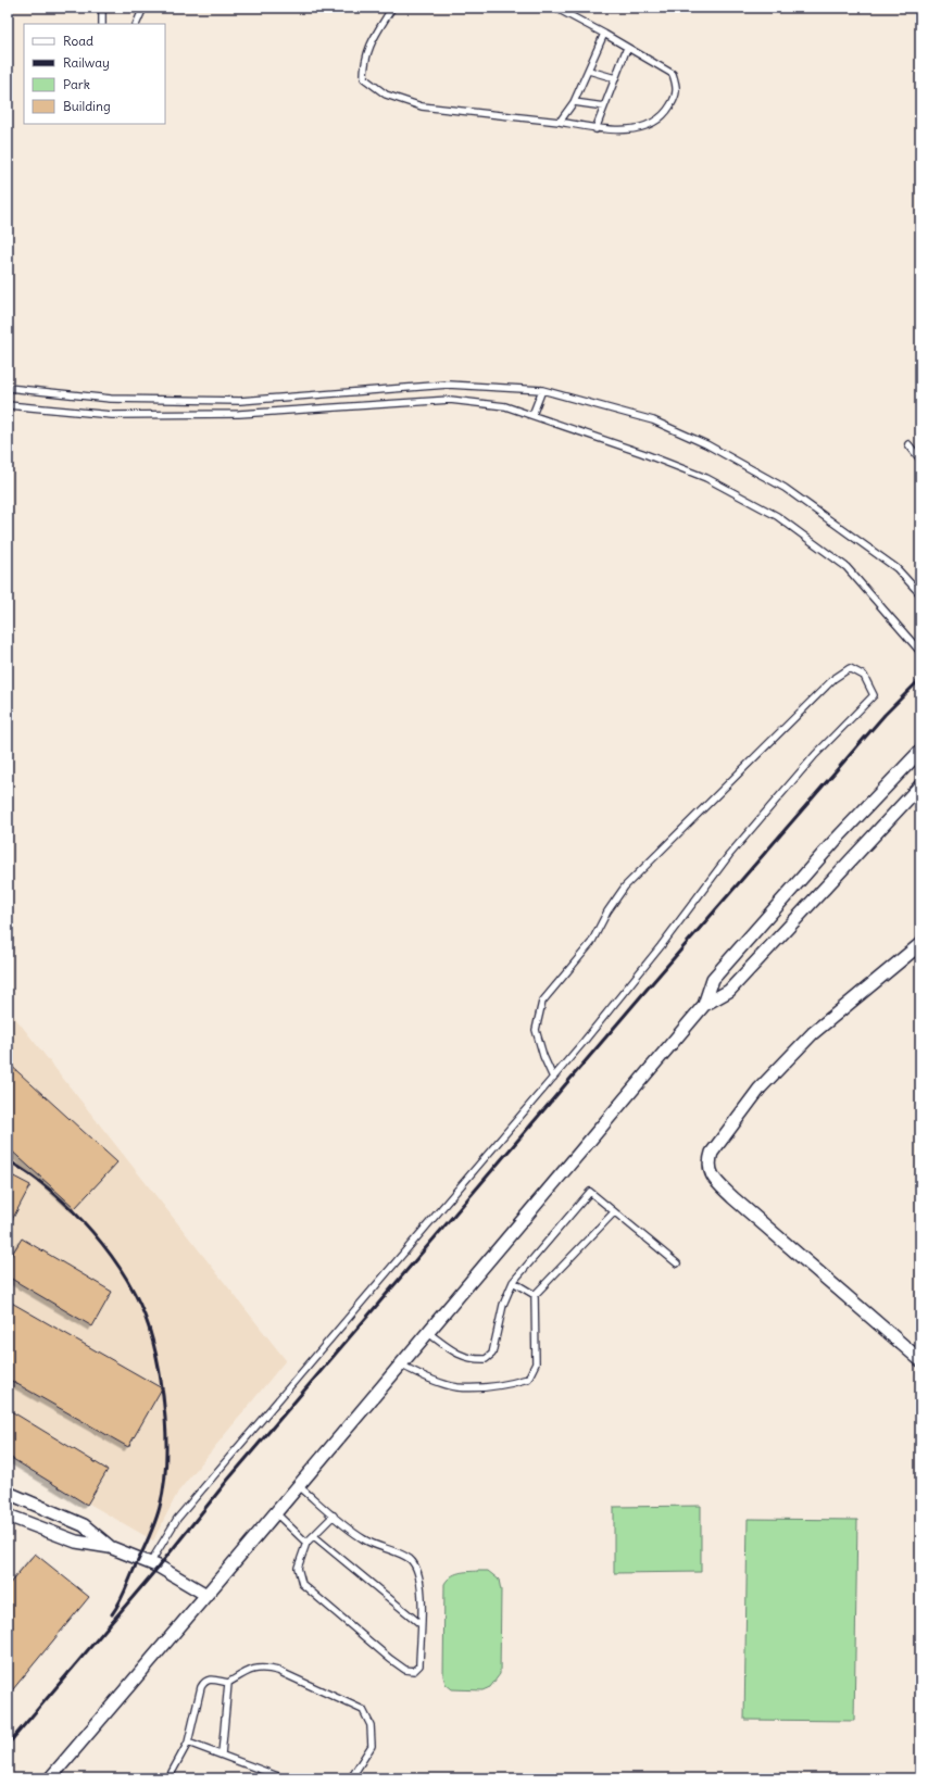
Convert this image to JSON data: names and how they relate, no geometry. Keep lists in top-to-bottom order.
{
  "legend": [
    "Road",
    "Railway",
    "Park",
    "Building"
  ]
}
